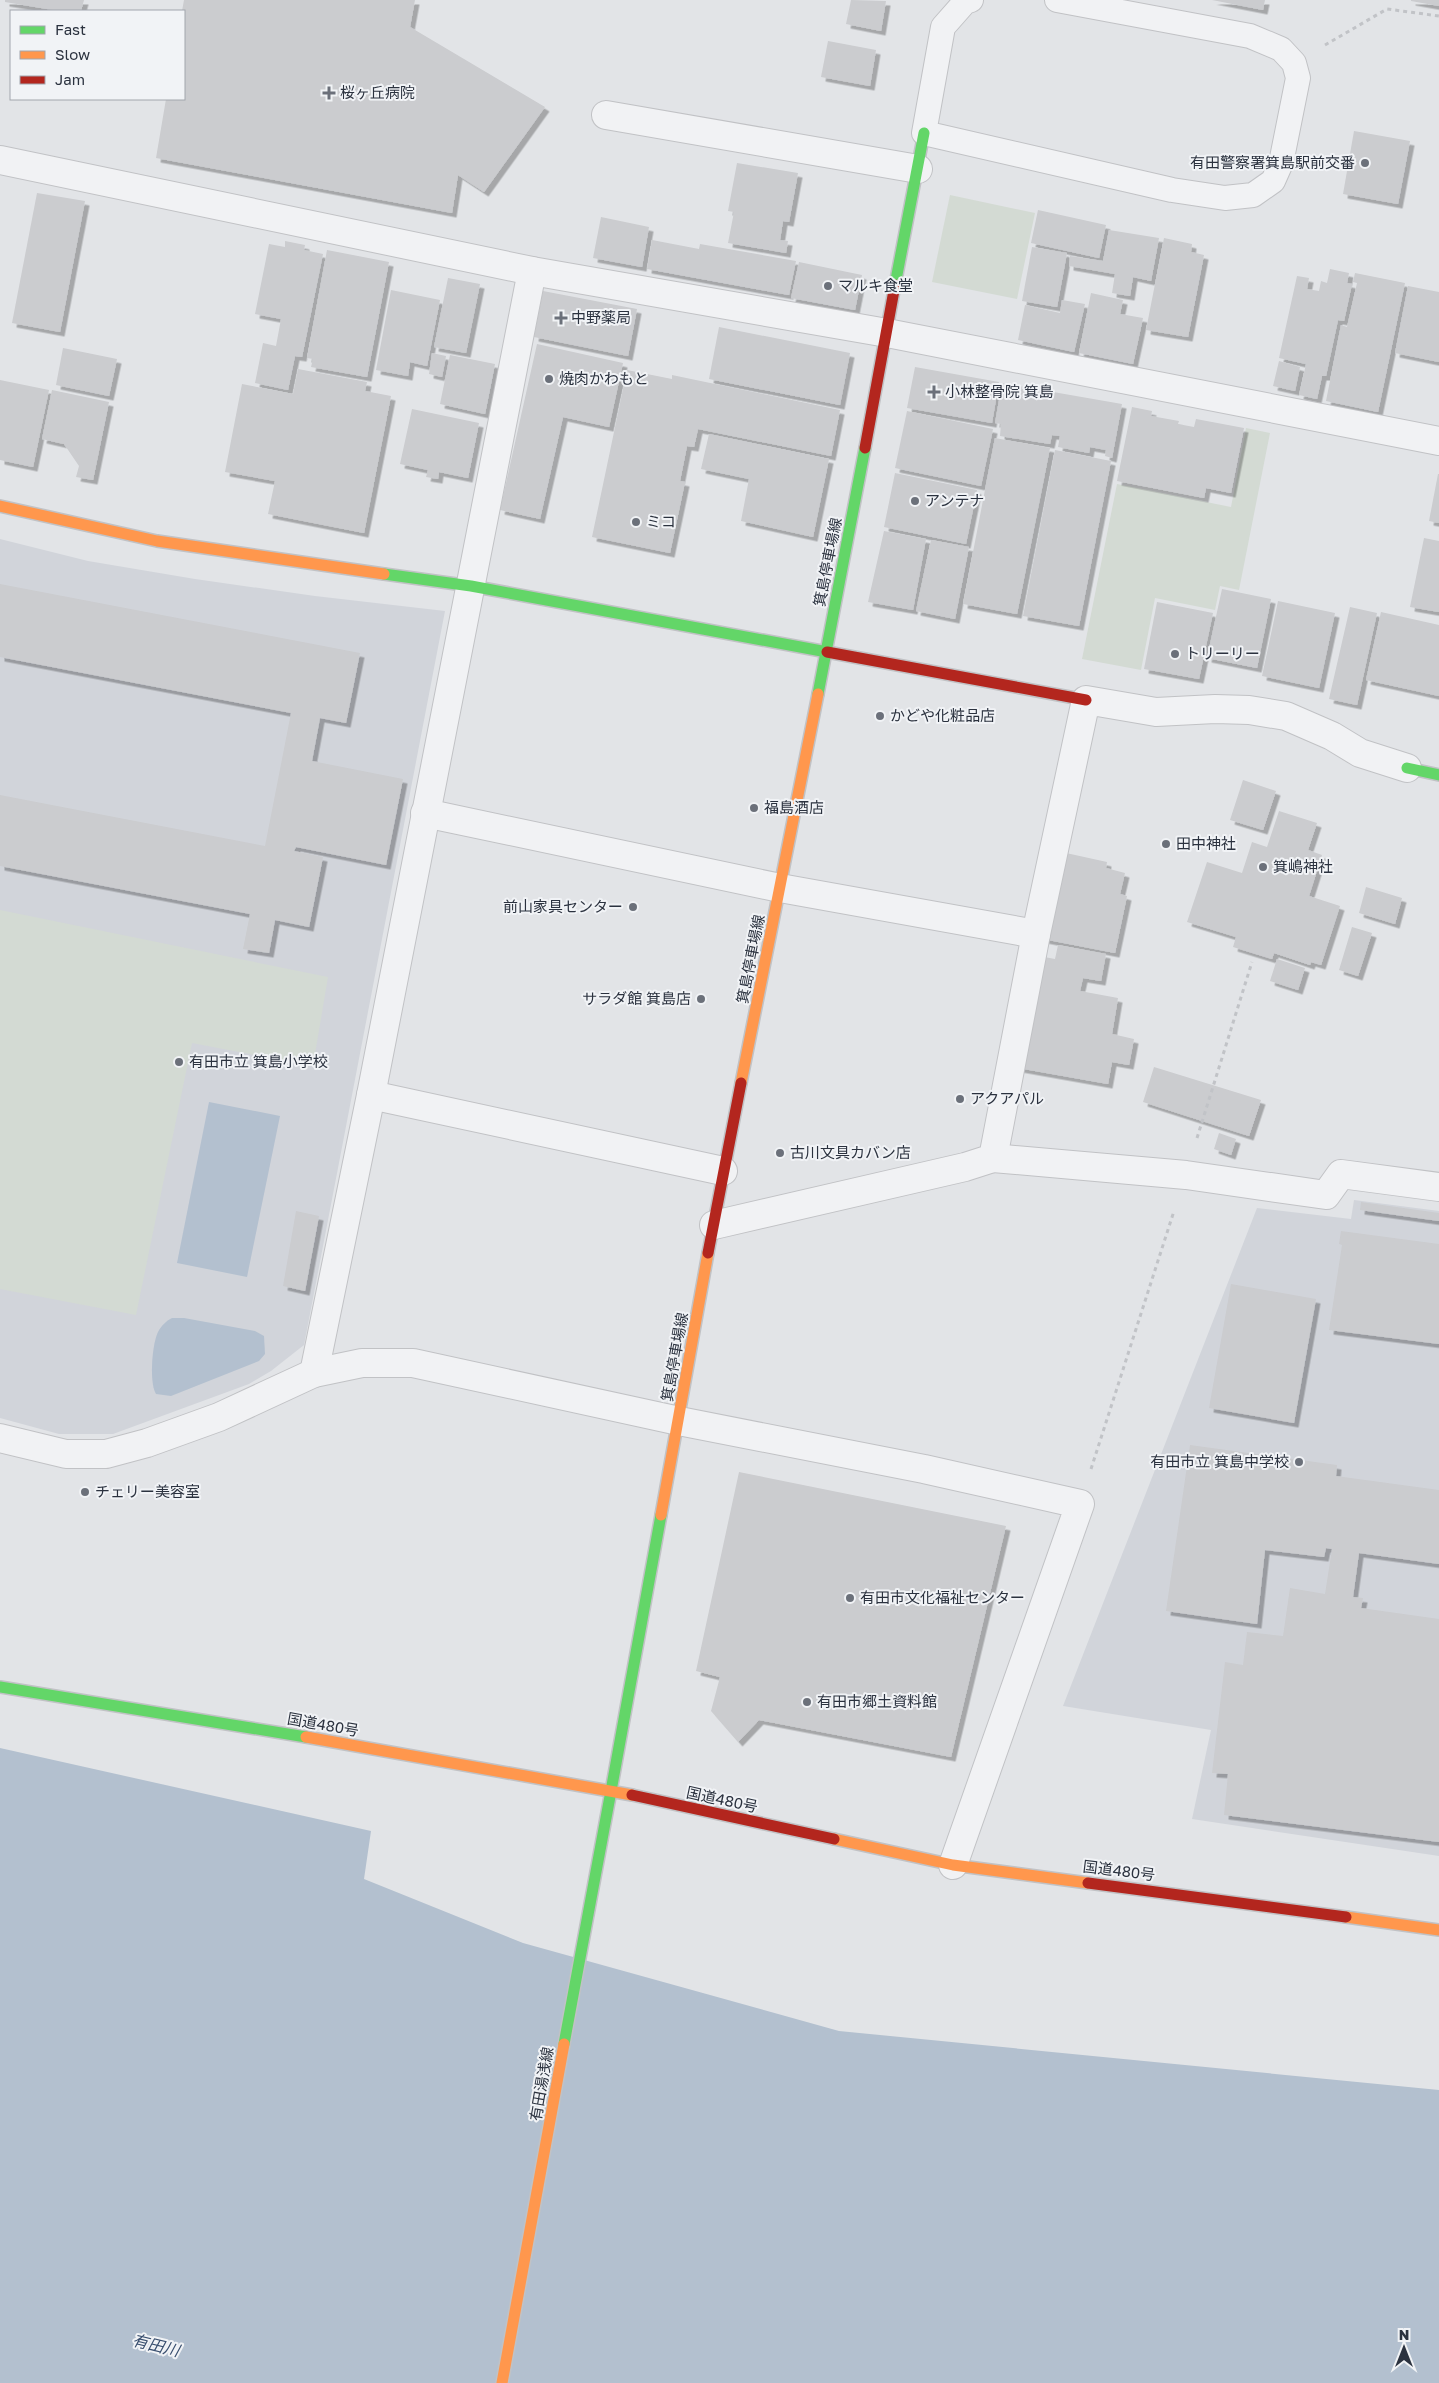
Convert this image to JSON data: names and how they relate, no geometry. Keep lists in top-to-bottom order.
{
  "streets": {
    "main road": ["箕島停車場線", "国道480号", "有田湯浅線"]
  },
  "crossings": [
    ["箕島停車場線", "国道480号"],
    ["箕島停車場線", "有田湯浅線"],
    ["国道480号", "有田湯浅線"]
  ],
  "water": ["有田川"],
  "places": {
    "health": ["桜ヶ丘病院", "中野薬局", "小林整骨院 箕島"],
    "other": [
      "有田警察署箕島駅前交番",
      "マルキ食堂",
      "焼肉かわもと",
      "アンテナ",
      "ミコ",
      "トリーリー",
      "かどや化粧品店",
      "福島酒店",
      "田中神社",
      "箕嶋神社",
      "前山家具センター",
      "サラダ館 箕島店",
      "有田市立 箕島小学校",
      "アクアパル",
      "古川文具カバン店",
      "有田市立 箕島中学校",
      "チェリー美容室",
      "有田市文化福祉センター",
      "有田市郷土資料館"
    ]
  },
  "legend": ["Fast", "Slow", "Jam"],
  "north": "top"
}
